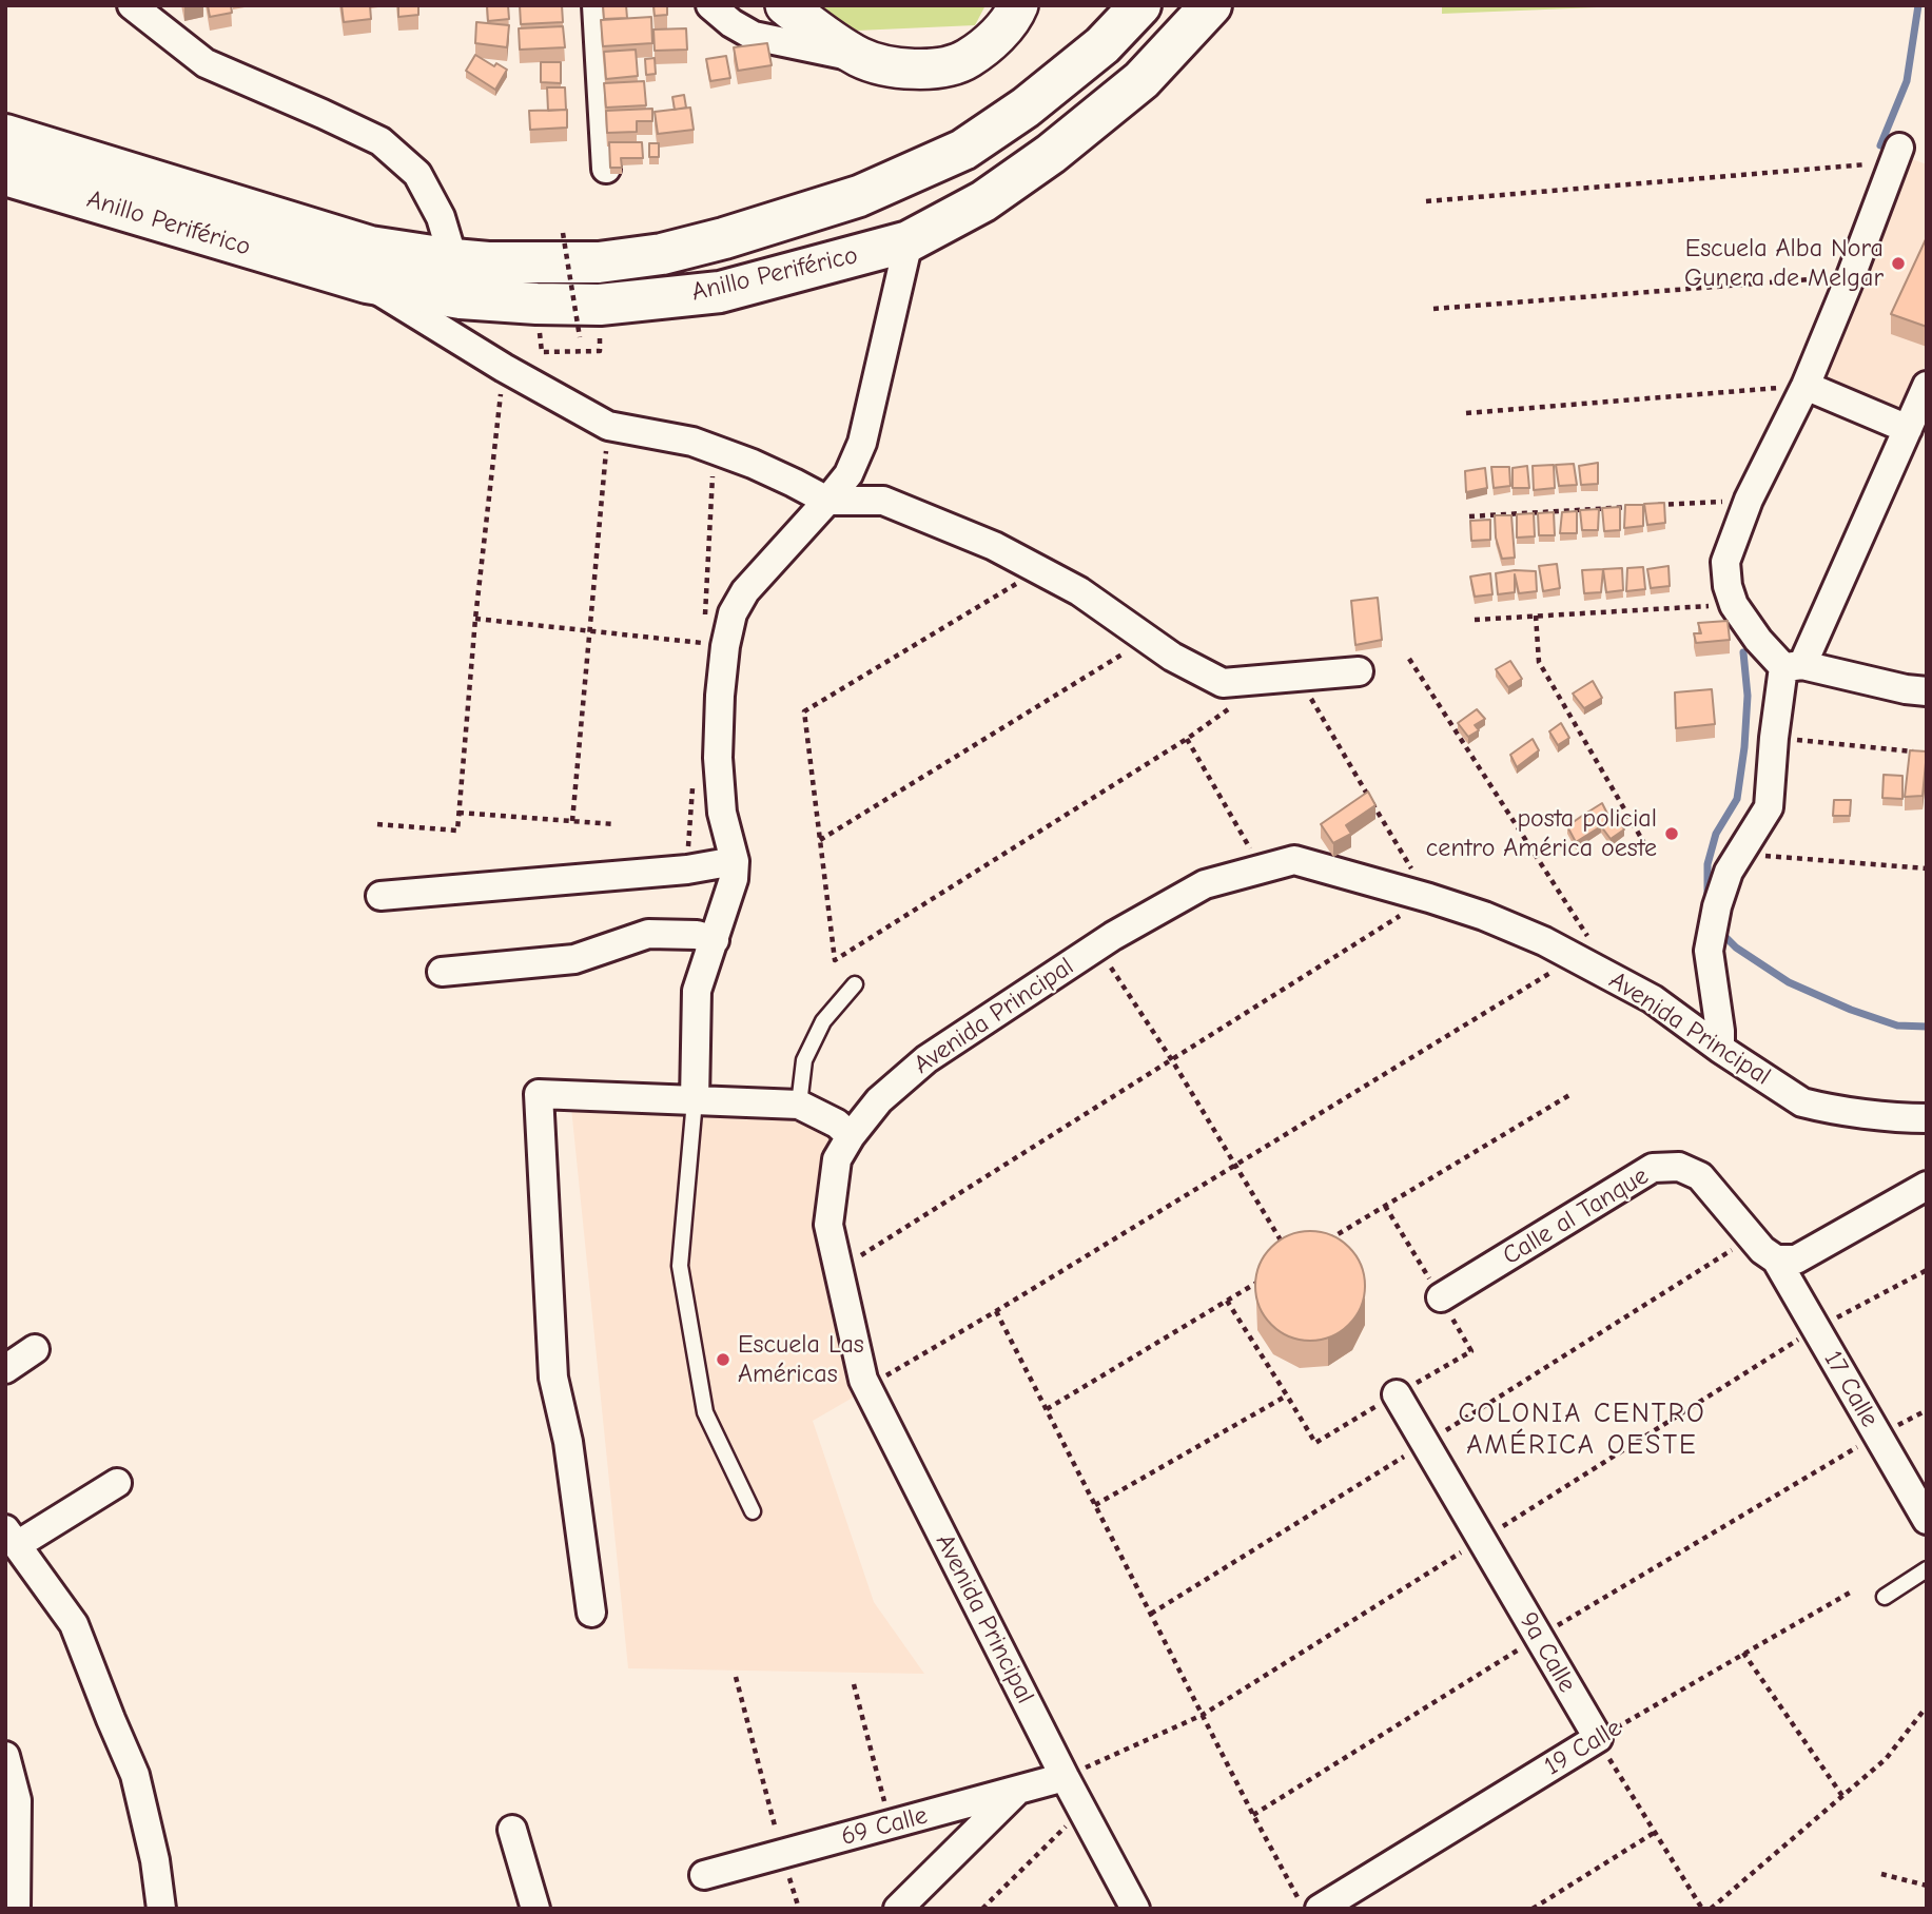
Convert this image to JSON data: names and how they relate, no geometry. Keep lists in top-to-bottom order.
{
  "streets": {
    "highway": ["Anillo Periférico"],
    "street": [
      "Avenida Principal",
      "Calle al Tanque",
      "17 Calle",
      "9a Calle",
      "19 Calle",
      "69 Calle"
    ]
  },
  "crossings": [
    ["Avenida Principal", "69 Calle"],
    ["Calle al Tanque", "17 Calle"],
    ["9a Calle", "19 Calle"]
  ],
  "districts": ["COLONIA CENTRO AMÉRICA OESTE"],
  "places": ["Escuela Alba Nora Gunera de Melgar", "posta policial centro América oeste", "Escuela Las Américas"]
}
